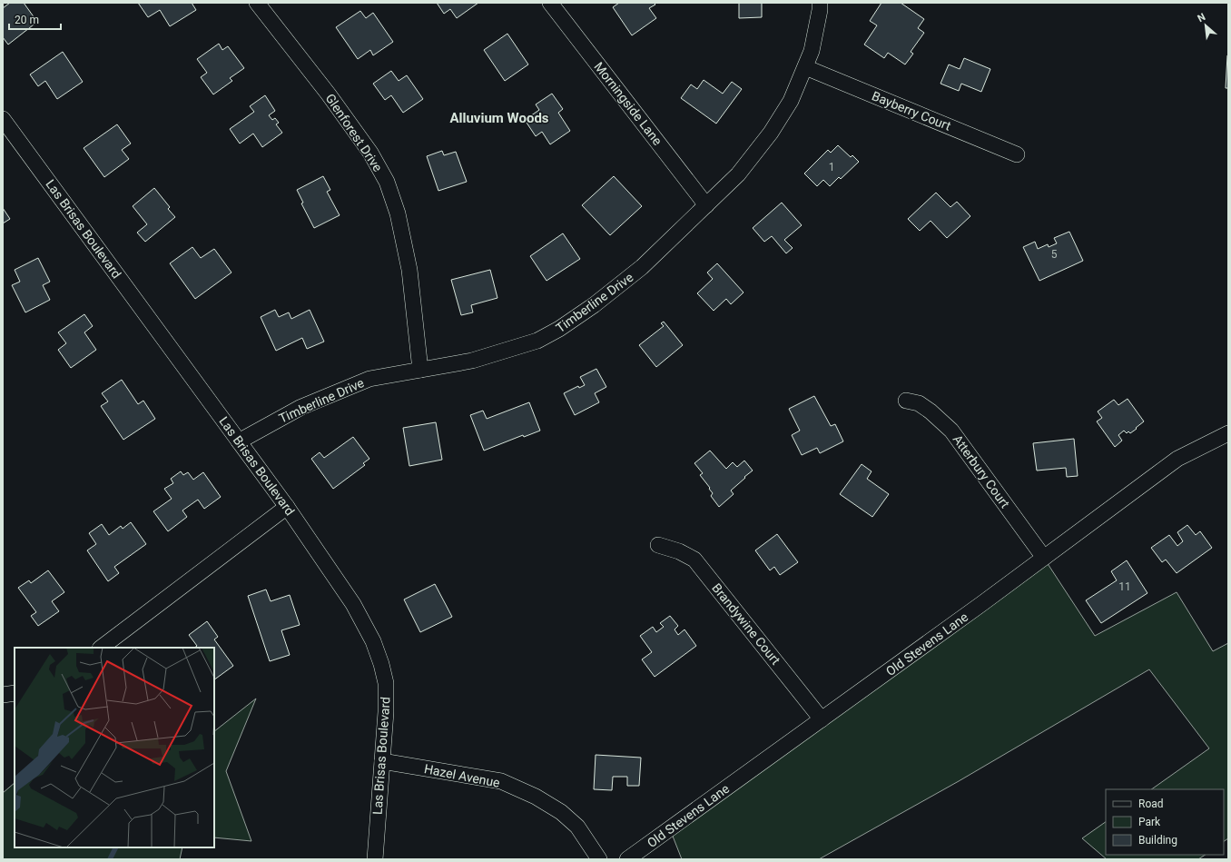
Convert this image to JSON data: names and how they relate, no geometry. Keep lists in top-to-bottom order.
{
  "streets": {
    "street": [
      "Morningside Lane",
      "Bayberry Court",
      "Glenforest Drive",
      "Las Brisas Boulevard",
      "Timberline Drive",
      "Atterbury Court",
      "Brandywine Court",
      "Old Stevens Lane",
      "Hazel Avenue"
    ]
  },
  "crossings": [
    ["Morningside Lane", "Timberline Drive"],
    ["Bayberry Court", "Timberline Drive"],
    ["Glenforest Drive", "Timberline Drive"],
    ["Las Brisas Boulevard", "Timberline Drive"],
    ["Las Brisas Boulevard", "Hazel Avenue"],
    ["Atterbury Court", "Old Stevens Lane"],
    ["Brandywine Court", "Old Stevens Lane"]
  ],
  "districts": ["Alluvium Woods"],
  "house_numbers": ["1", "5", "11"],
  "legend": ["Road", "Park", "Building"],
  "scale_bar": "20 m",
  "north": "top left"
}
